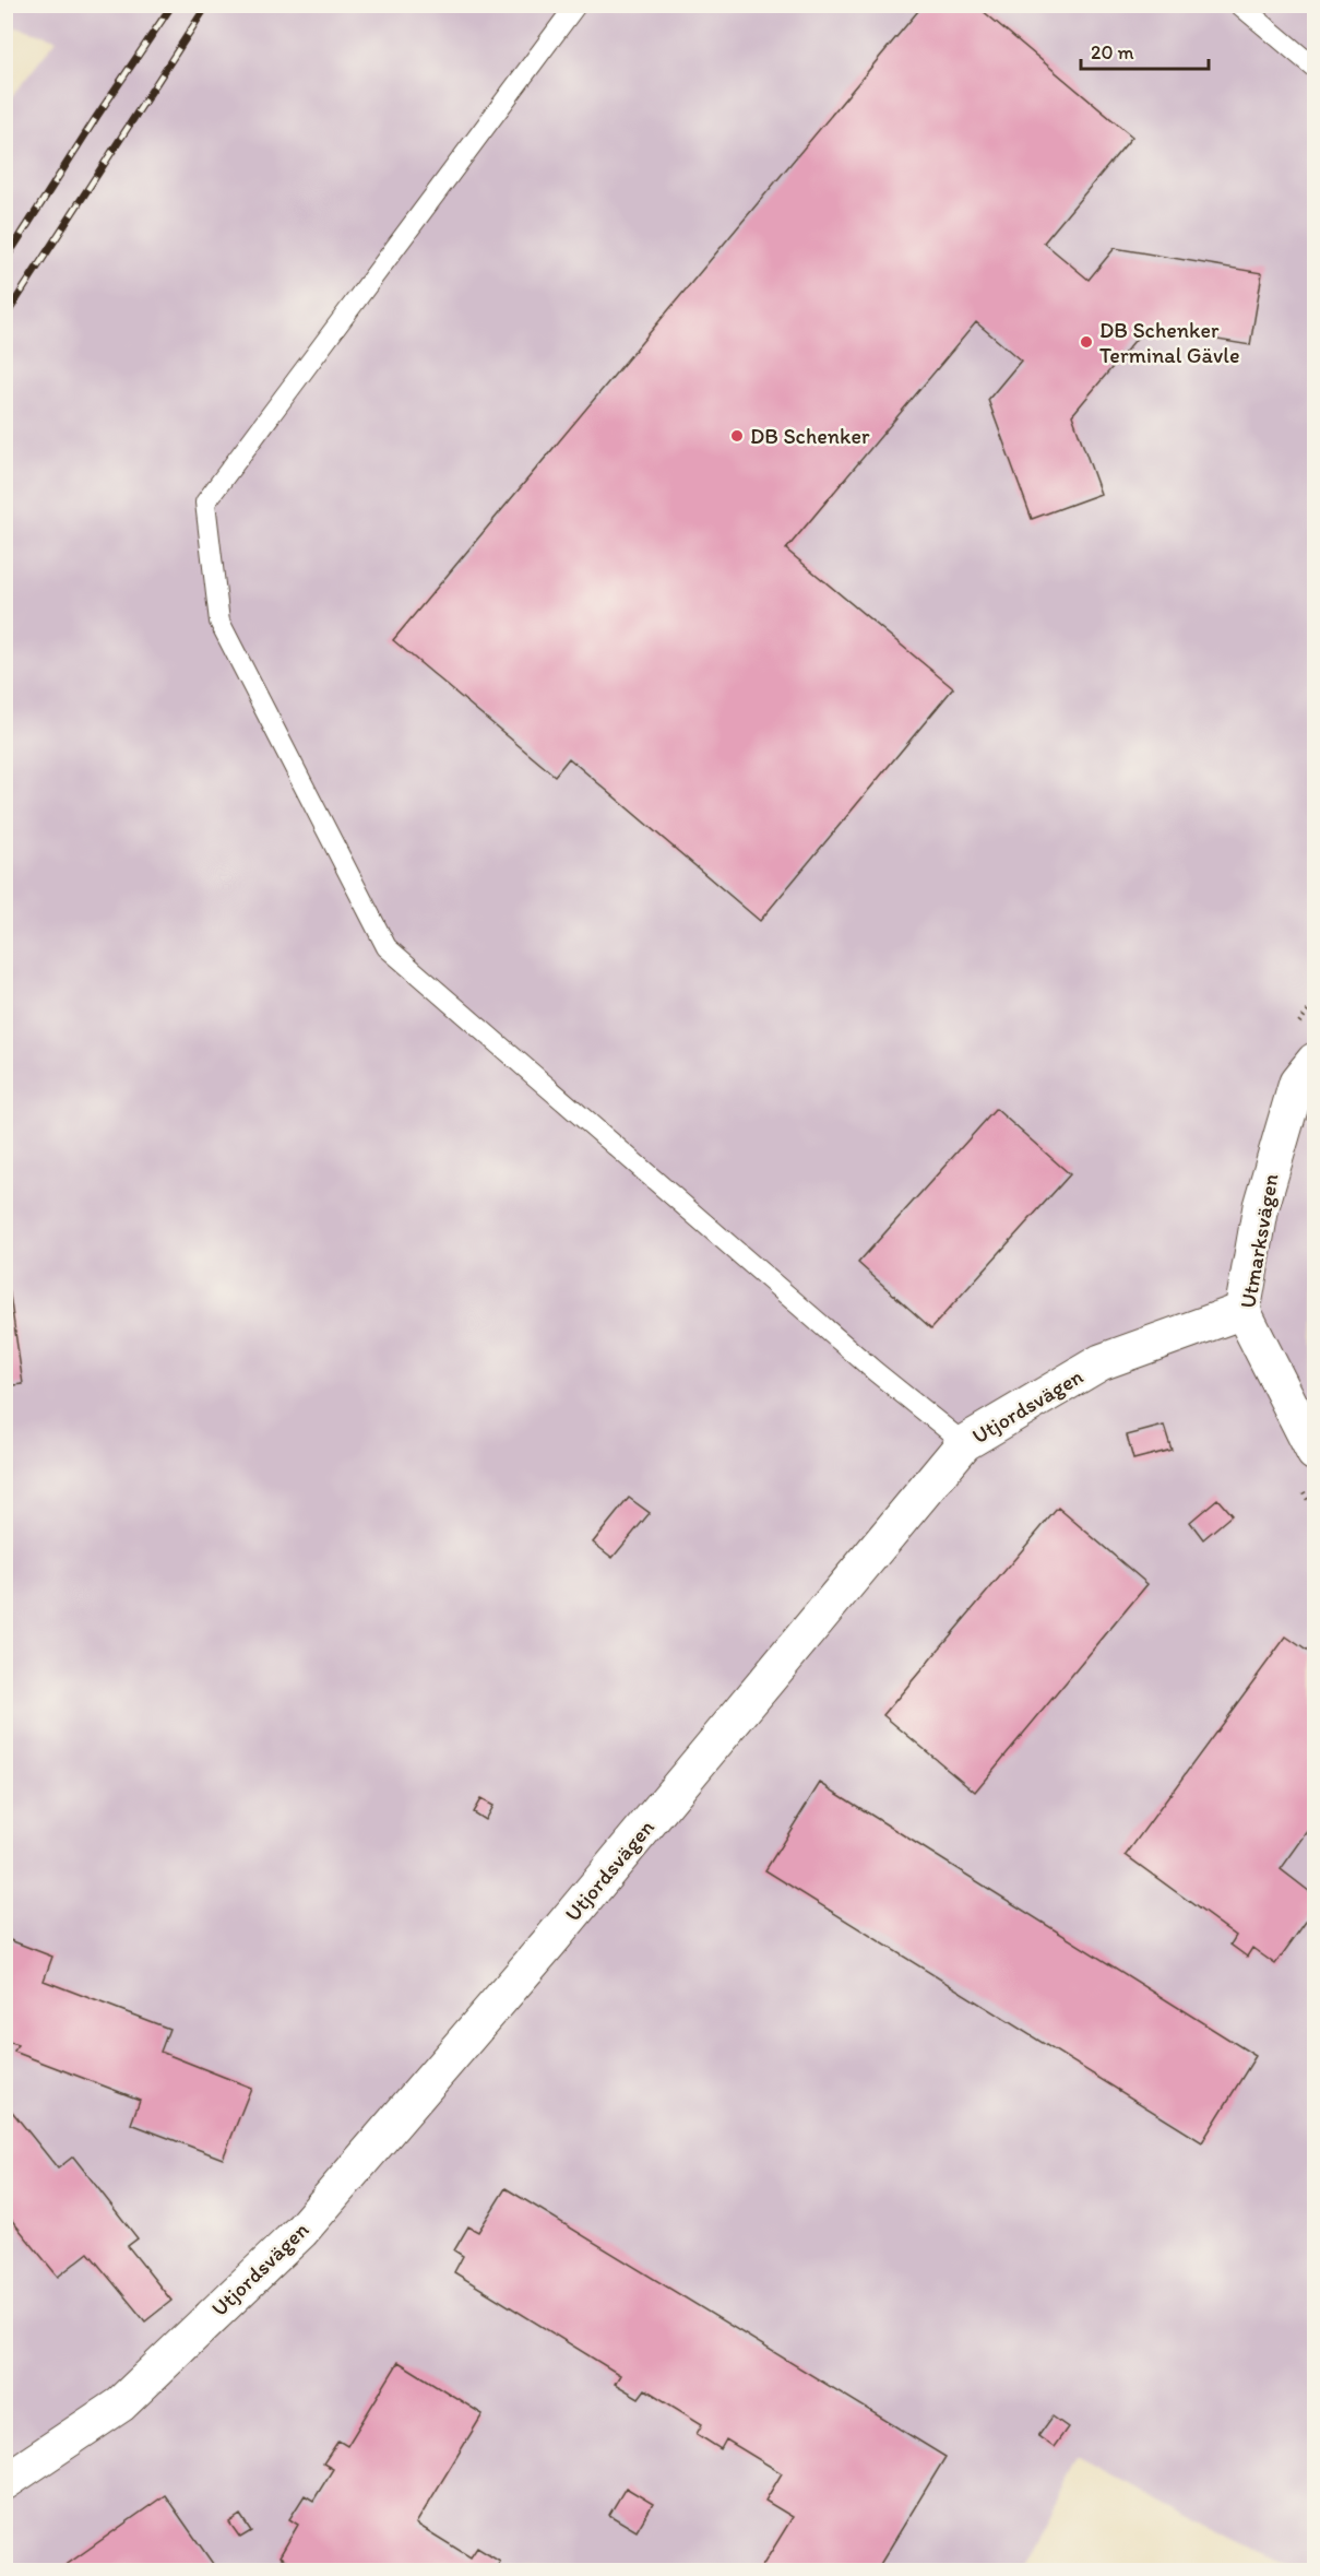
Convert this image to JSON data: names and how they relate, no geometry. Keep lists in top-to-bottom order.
{
  "streets": {
    "street": ["Utmarksvägen", "Utjordsvägen"]
  },
  "crossings": [
    ["Utmarksvägen", "Utjordsvägen"]
  ],
  "places": ["DB Schenker Terminal Gävle", "DB Schenker"],
  "scale_bar": "20 m"
}
